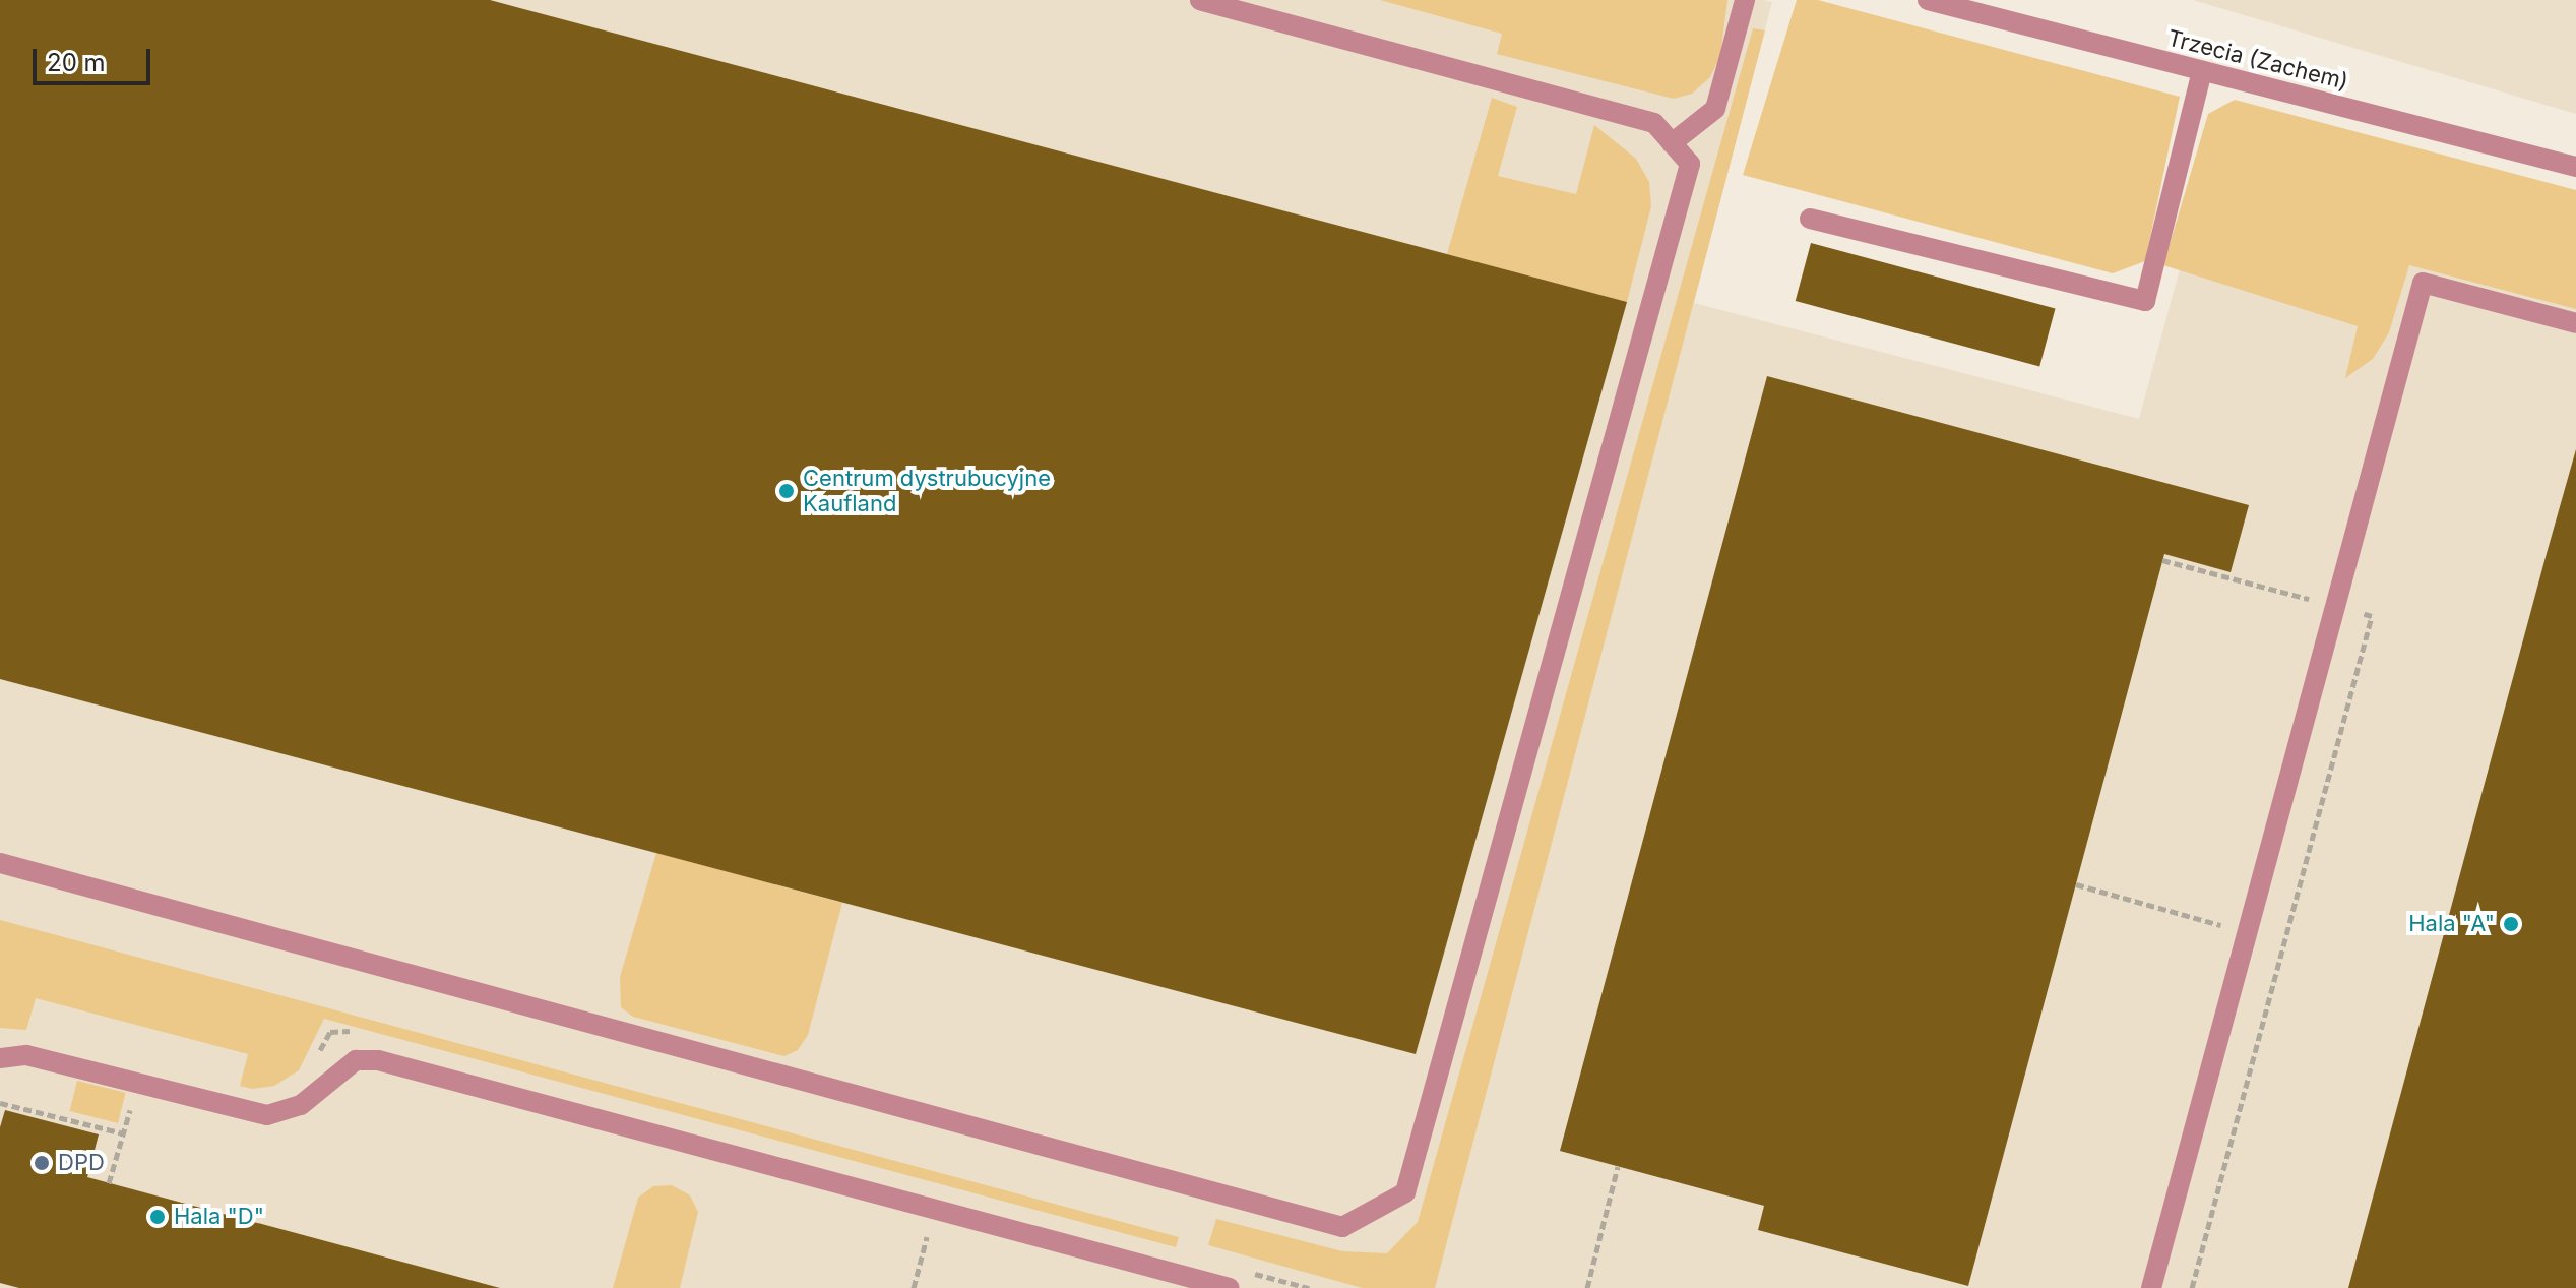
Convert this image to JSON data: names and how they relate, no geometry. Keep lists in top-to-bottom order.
{
  "streets": {
    "lane": ["Trzecia (Zachem)"]
  },
  "places": [
    "Centrum dystrubucyjne Kaufland",
    "Hala \"A\"",
    "DPD",
    "Hala \"D\""
  ],
  "scale_bar": "20 m"
}
